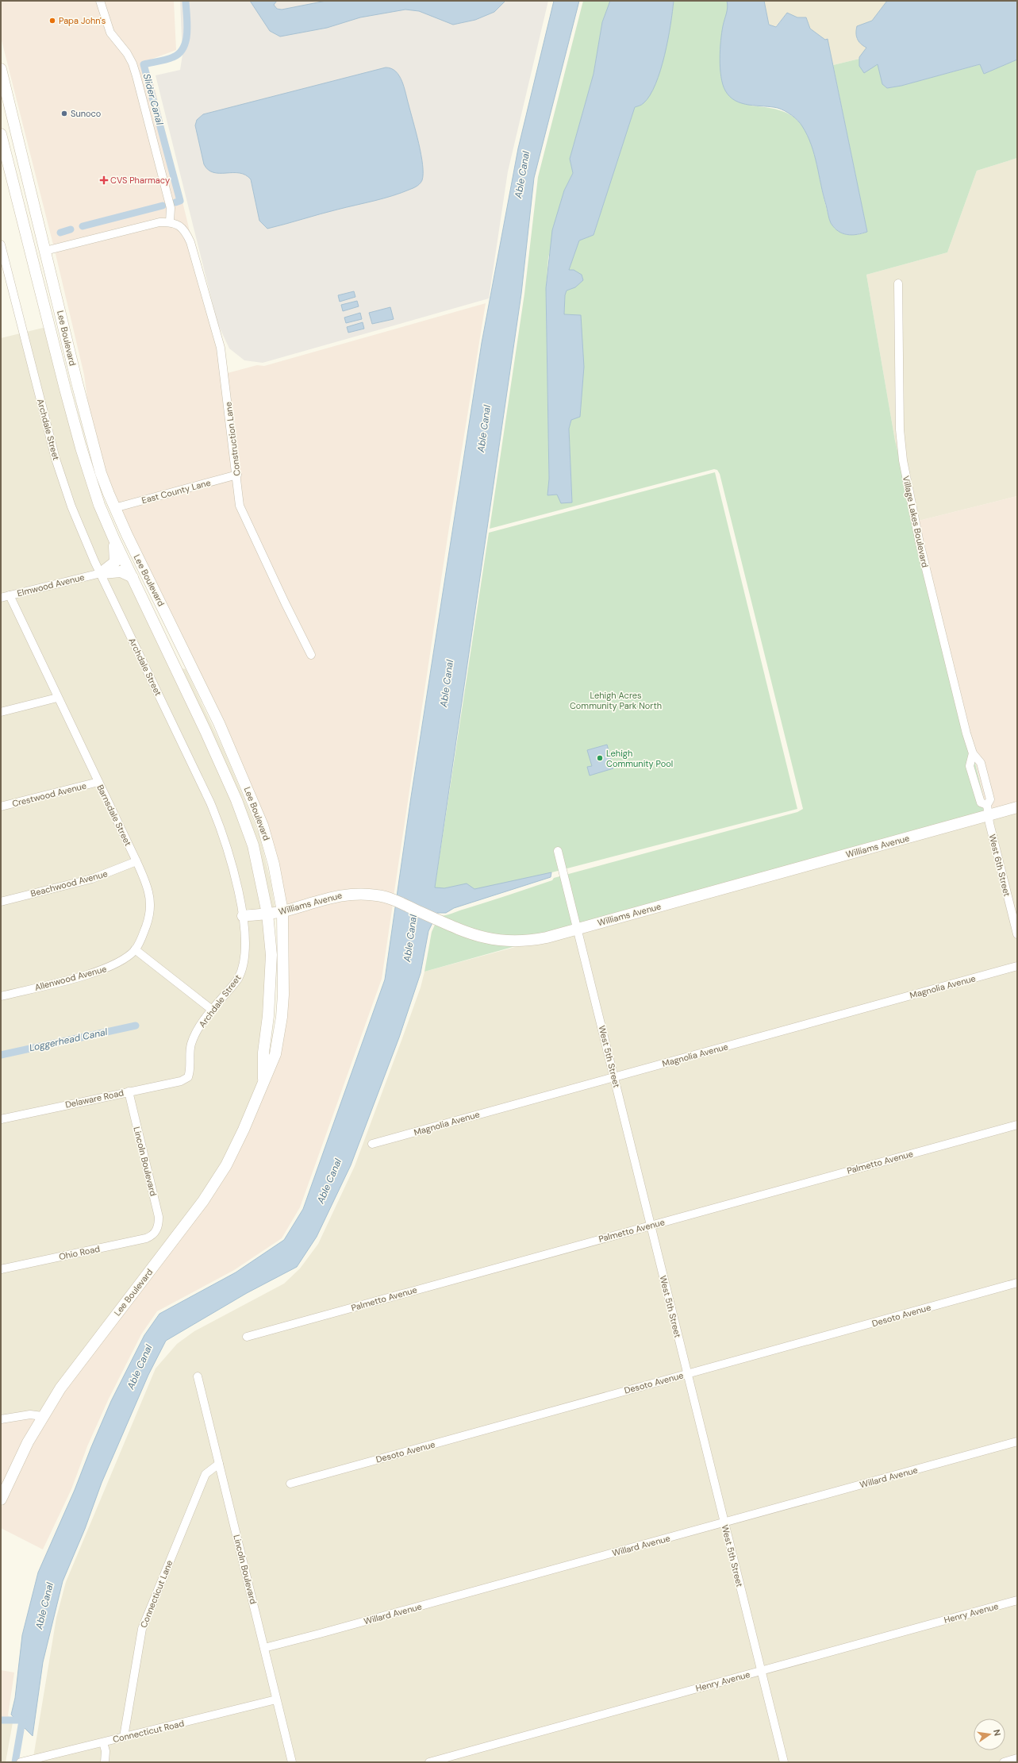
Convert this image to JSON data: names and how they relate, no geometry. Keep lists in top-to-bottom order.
{
  "streets": {
    "main road": ["Lee Boulevard", "Williams Avenue"],
    "street": [
      "Archdale Street",
      "Construction Lane",
      "East County Lane",
      "Village Lakes Boulevard",
      "Elmwood Avenue",
      "Crestwood Avenue",
      "Barnsdale Street",
      "West 6th Street",
      "Beachwood Avenue",
      "Allenwood Avenue",
      "Magnolia Avenue",
      "West 5th Street",
      "Delaware Road",
      "Lincoln Boulevard",
      "Palmetto Avenue",
      "Ohio Road",
      "Desoto Avenue",
      "Willard Avenue",
      "Connecticut Lane",
      "Henry Avenue",
      "Connecticut Road"
    ]
  },
  "crossings": [
    ["Lee Boulevard", "East County Lane"],
    ["Lee Boulevard", "Williams Avenue"],
    ["Archdale Street", "Elmwood Avenue"],
    ["Archdale Street", "Williams Avenue"],
    ["Archdale Street", "Delaware Road"],
    ["Construction Lane", "East County Lane"],
    ["Village Lakes Boulevard", "Williams Avenue"],
    ["Village Lakes Boulevard", "West 6th Street"],
    ["Elmwood Avenue", "Barnsdale Street"],
    ["Crestwood Avenue", "Barnsdale Street"],
    ["Barnsdale Street", "Beachwood Avenue"],
    ["Barnsdale Street", "Allenwood Avenue"],
    ["Williams Avenue", "West 6th Street"],
    ["Williams Avenue", "West 5th Street"],
    ["Magnolia Avenue", "West 5th Street"],
    ["West 5th Street", "Palmetto Avenue"],
    ["West 5th Street", "Desoto Avenue"],
    ["West 5th Street", "Willard Avenue"],
    ["West 5th Street", "Henry Avenue"],
    ["Delaware Road", "Lincoln Boulevard"],
    ["Lincoln Boulevard", "Ohio Road"],
    ["Lincoln Boulevard", "Willard Avenue"],
    ["Lincoln Boulevard", "Connecticut Lane"],
    ["Lincoln Boulevard", "Connecticut Road"],
    ["Connecticut Lane", "Connecticut Road"]
  ],
  "water": ["Slider Canal", "Able Canal", "Loggerhead Canal"],
  "parks": ["Lehigh Acres Community Park North"],
  "places": {
    "other": ["Papa John's", "Sunoco", "Lehigh Community Pool"],
    "health": ["CVS Pharmacy"]
  },
  "north": "right"
}
